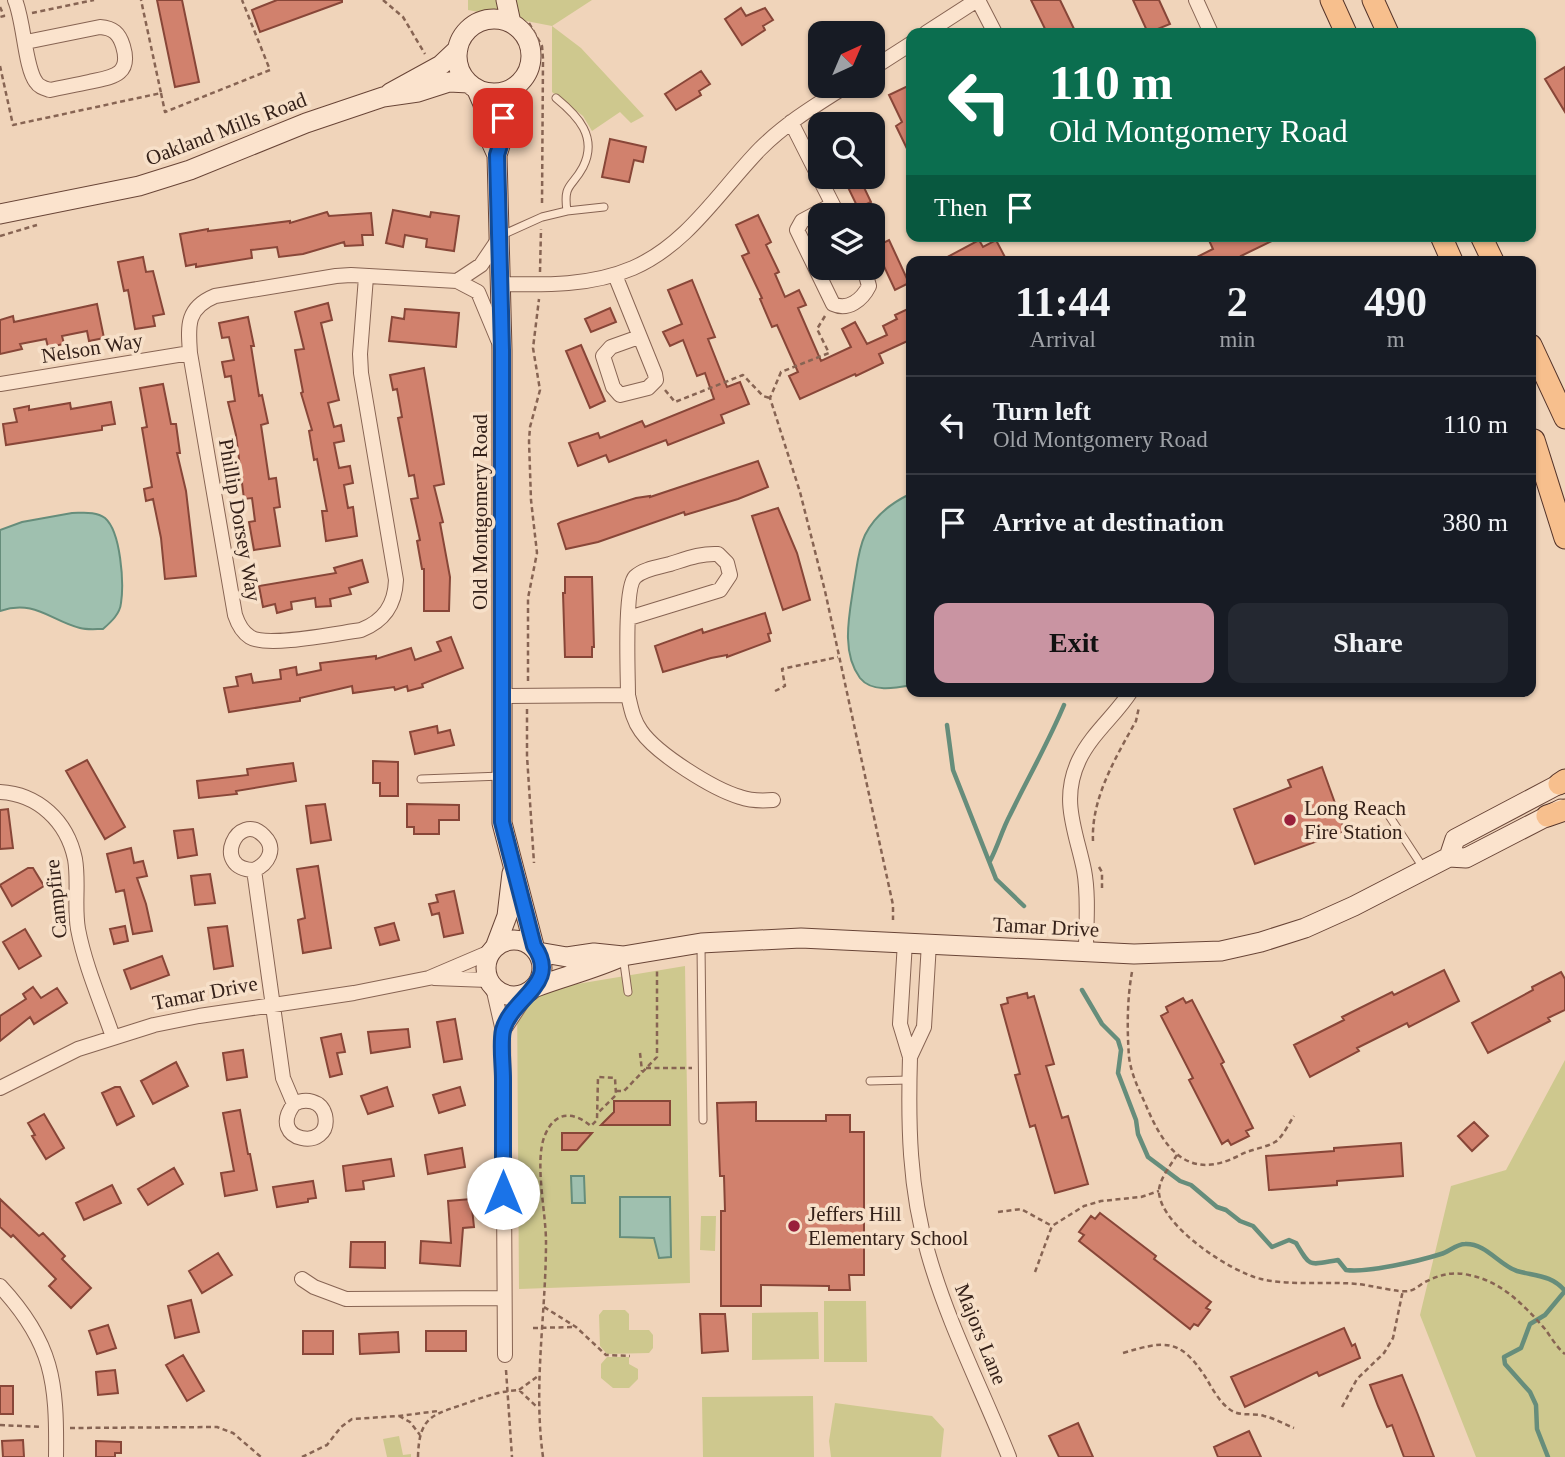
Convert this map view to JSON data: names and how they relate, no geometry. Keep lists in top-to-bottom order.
{
  "streets": {
    "street": [
      "Oakland Mills Road",
      "Nelson Way",
      "Old Montgomery Road",
      "Phillip Dorsey Way",
      "Campfire",
      "Tamar Drive",
      "Majors Lane"
    ]
  },
  "crossings": [
    ["Oakland Mills Road", "Old Montgomery Road"],
    ["Nelson Way", "Phillip Dorsey Way"],
    ["Old Montgomery Road", "Tamar Drive"],
    ["Campfire", "Tamar Drive"],
    ["Tamar Drive", "Majors Lane"]
  ],
  "places": ["Long Reach Fire Station", "Jeffers Hill Elementary School"],
  "north": "top right",
  "page": {
    "turn": ["110 m", "Old Montgomery Road"],
    "then": "Then",
    "eta": [
      "11:44",
      "Arrival",
      "2",
      "min",
      "490",
      "m"
    ],
    "list": [
      {
        "name": "Turn left",
        "note": "Old Montgomery Road",
        "value": "110 m"
      },
      {
        "name": "Arrive at destination",
        "value": "380 m"
      }
    ],
    "buttons": ["Exit", "Share"]
  }
}
